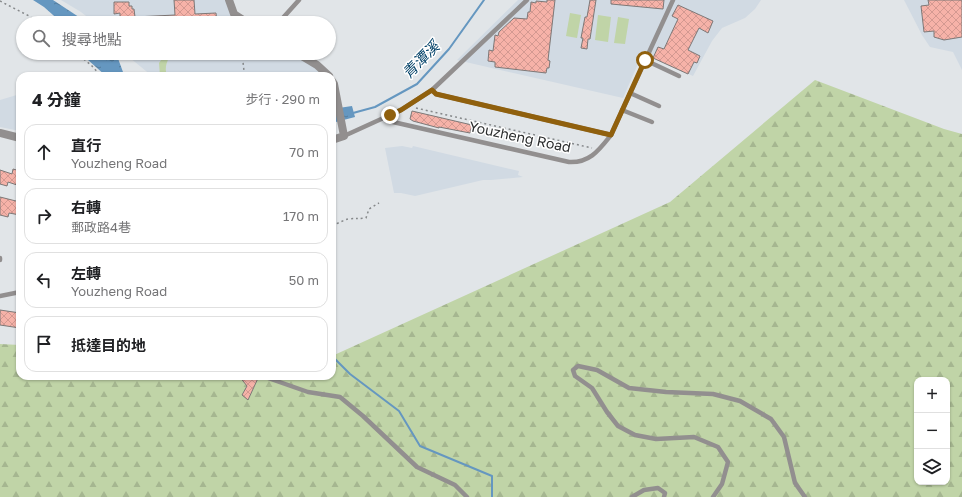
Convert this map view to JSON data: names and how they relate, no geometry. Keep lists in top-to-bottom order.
{
  "streets": {
    "lane": ["Youzheng Road"]
  },
  "water": ["青潭溪"],
  "page": {
    "search": "搜尋地點",
    "heading": ["4 分鐘", "步行 · 290 m"],
    "list": [
      ["直行", "Youzheng Road", "70 m"],
      ["右轉", "郵政路4巷", "170 m"],
      ["左轉", "Youzheng Road", "50 m"],
      "抵達目的地"
    ],
    "map_buttons": ["+", "−"]
  }
}
